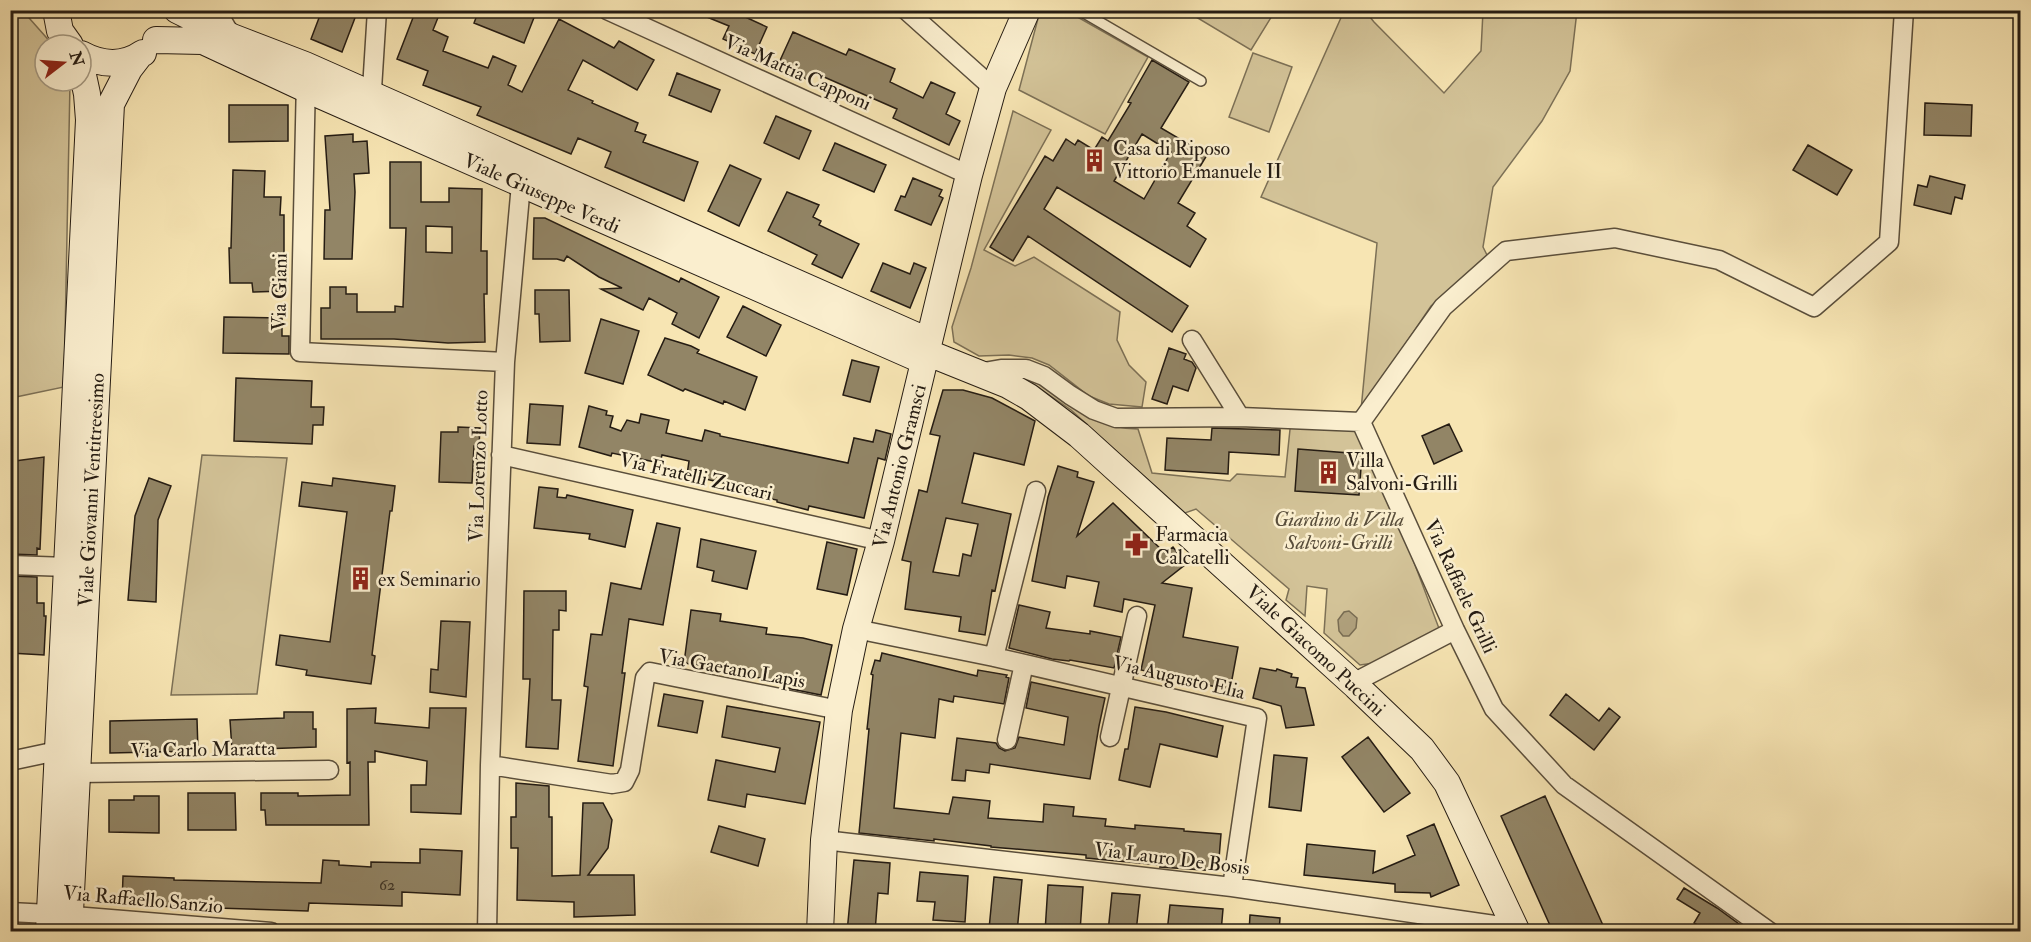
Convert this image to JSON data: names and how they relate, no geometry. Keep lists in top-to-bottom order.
{
  "streets": {
    "street": [
      "Via Mattia Capponi",
      "Viale Giuseppe Verdi",
      "Via Giani",
      "Via Lorenzo Lotto",
      "Via Antonio Gramsci",
      "Via Fratelli Zuccari",
      "Viale Giovanni Ventitreesimo",
      "Via Raffaele Grilli",
      "Viale Giacomo Puccini",
      "Via Gaetano Lapis",
      "Via Augusto Elia",
      "Via Carlo Maratta",
      "Via Lauro De Bosis",
      "Via Raffaello Sanzio"
    ]
  },
  "crossings": [
    ["Via Mattia Capponi", "Via Antonio Gramsci"],
    ["Viale Giuseppe Verdi", "Via Giani"],
    ["Viale Giuseppe Verdi", "Via Lorenzo Lotto"],
    ["Viale Giuseppe Verdi", "Via Antonio Gramsci"],
    ["Viale Giuseppe Verdi", "Viale Giovanni Ventitreesimo"],
    ["Viale Giuseppe Verdi", "Viale Giacomo Puccini"],
    ["Via Giani", "Via Lorenzo Lotto"],
    ["Via Lorenzo Lotto", "Via Fratelli Zuccari"],
    ["Via Lorenzo Lotto", "Via Gaetano Lapis"],
    ["Via Antonio Gramsci", "Via Fratelli Zuccari"],
    ["Via Antonio Gramsci", "Viale Giacomo Puccini"],
    ["Via Antonio Gramsci", "Via Gaetano Lapis"],
    ["Via Antonio Gramsci", "Via Augusto Elia"],
    ["Via Antonio Gramsci", "Via Lauro De Bosis"],
    ["Viale Giovanni Ventitreesimo", "Via Carlo Maratta"],
    ["Viale Giovanni Ventitreesimo", "Via Raffaello Sanzio"],
    ["Viale Giacomo Puccini", "Via Lauro De Bosis"],
    ["Via Augusto Elia", "Via Lauro De Bosis"]
  ],
  "parks": ["Giardino di Villa Salvoni-Grilli"],
  "places": {
    "building": ["Casa di Riposo Vittorio Emanuele II", "Villa Salvoni-Grilli", "ex Seminario"],
    "pharmacy": ["Farmacia Calcatelli"]
  },
  "house_numbers": ["62"],
  "north": "right"
}
